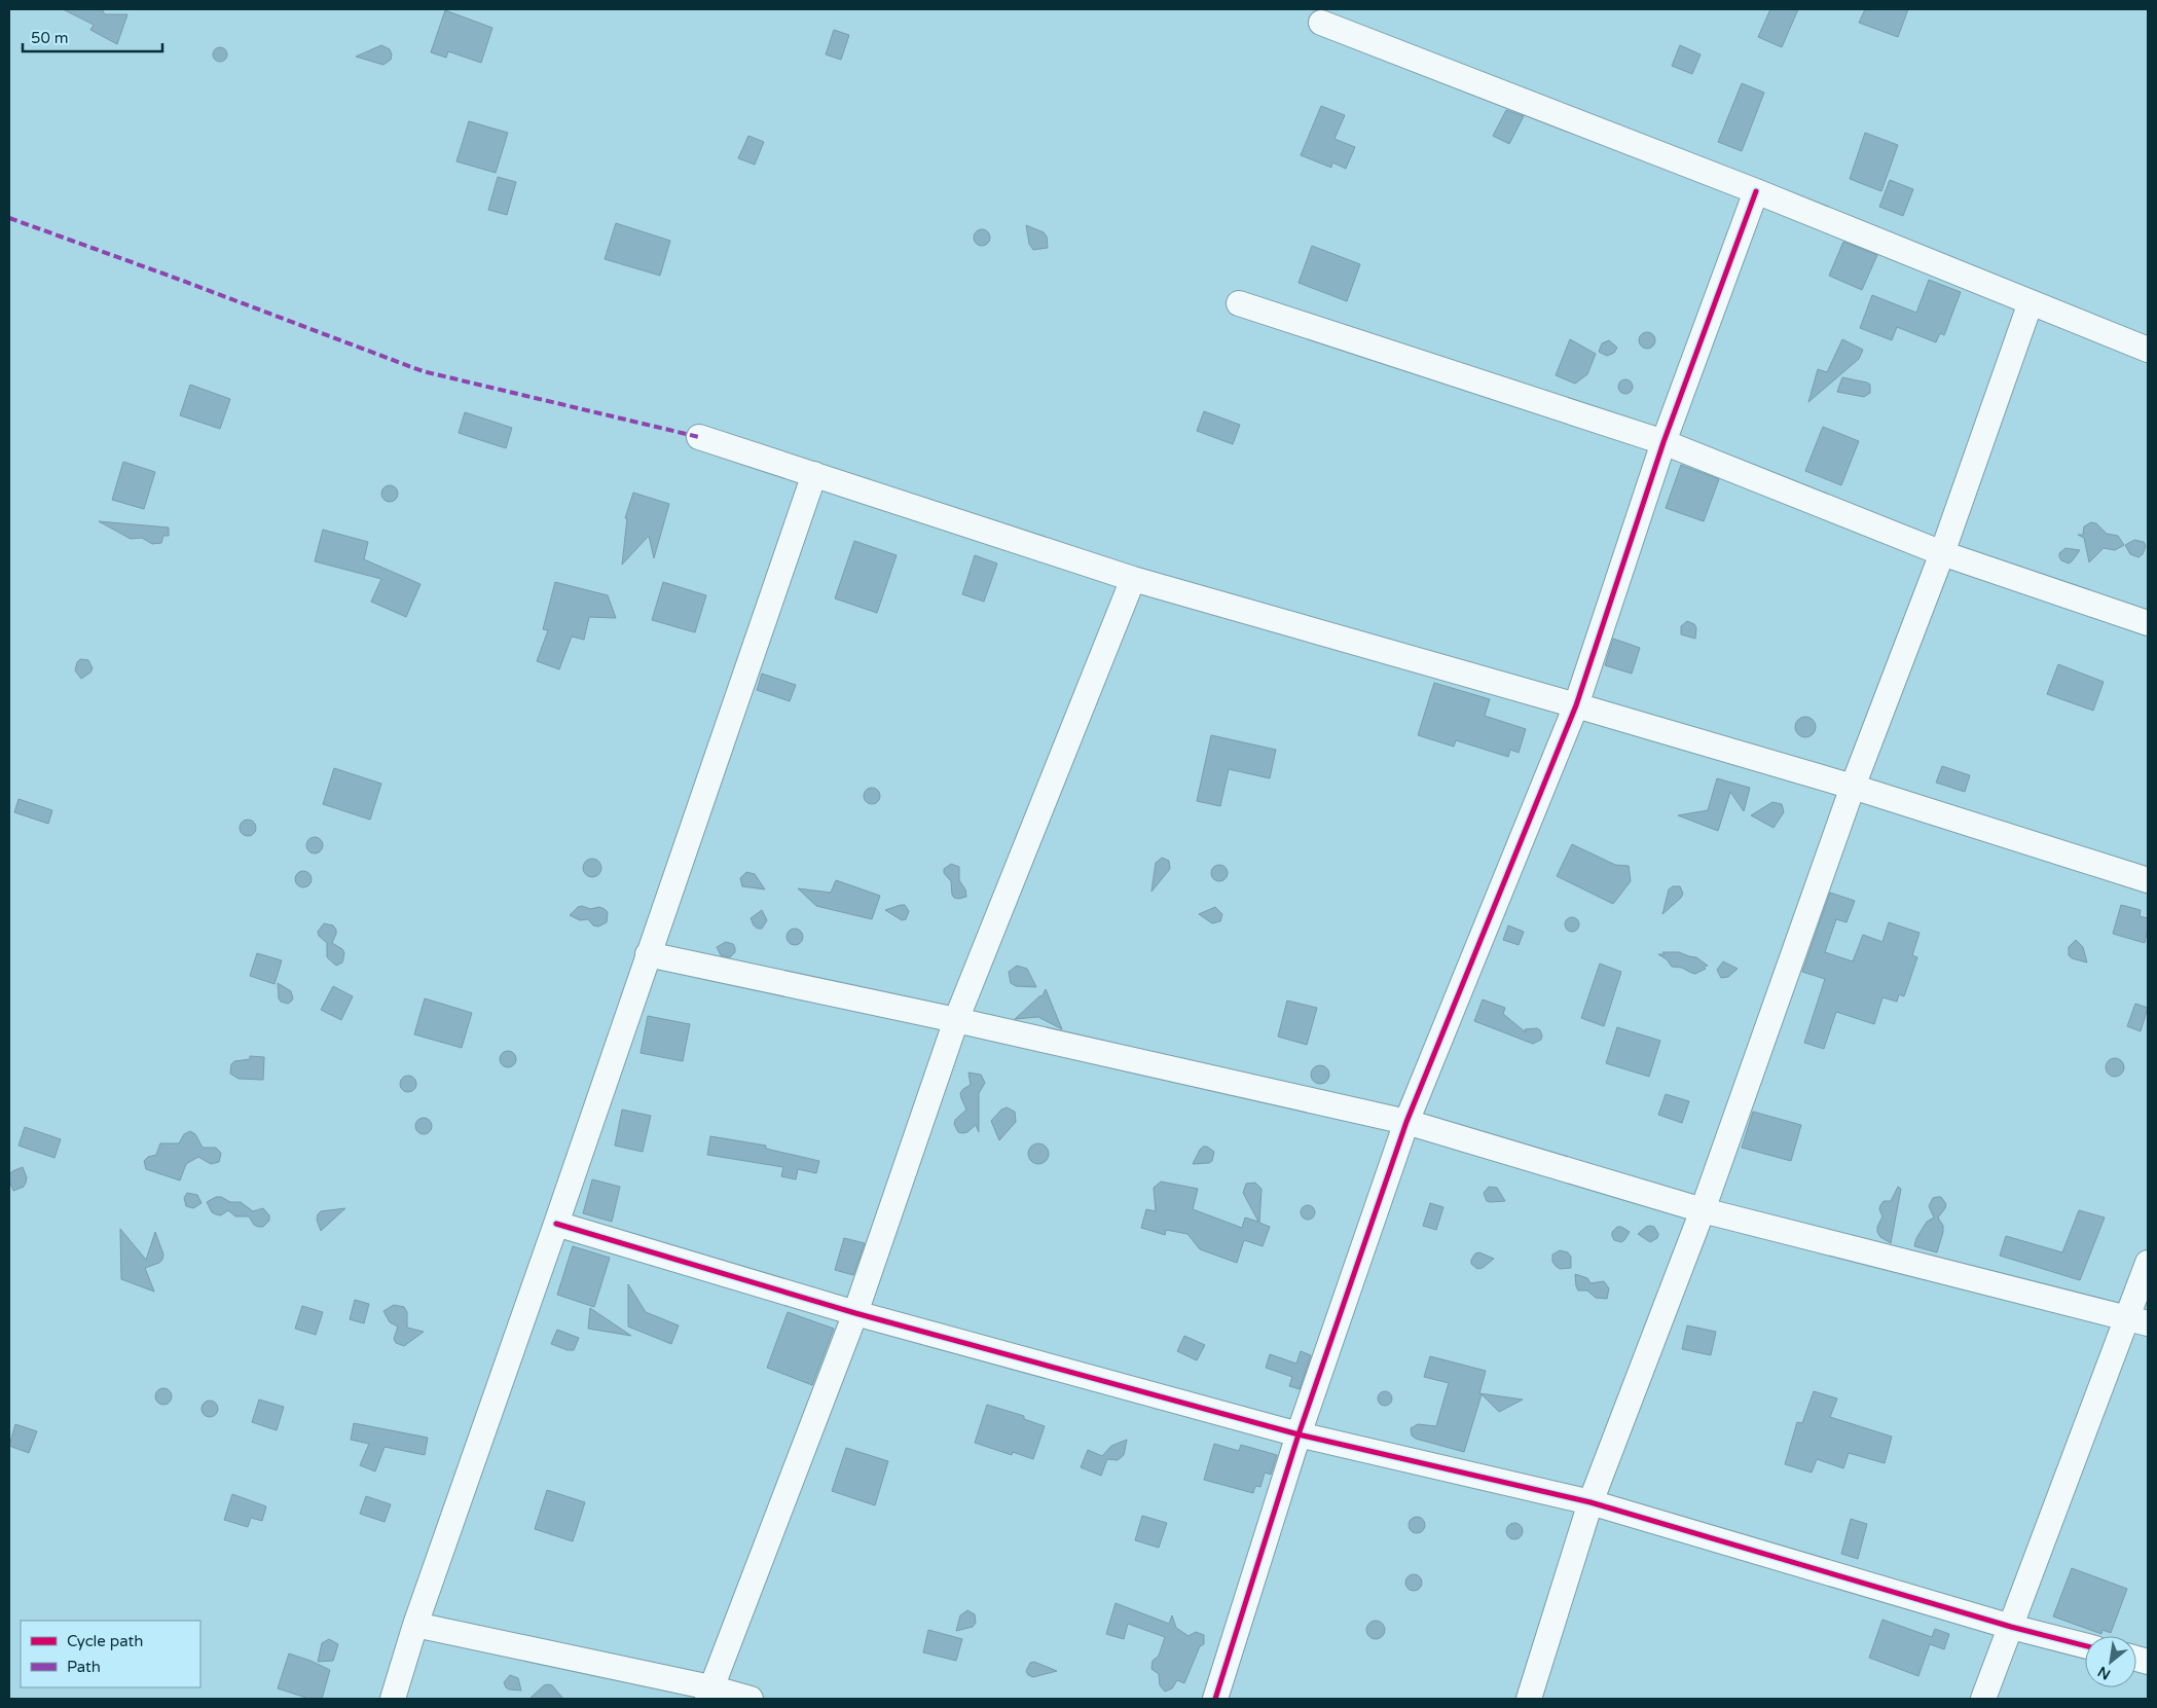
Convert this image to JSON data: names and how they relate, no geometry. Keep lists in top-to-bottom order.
{
  "legend": ["Cycle path", "Path"],
  "scale_bar": "50 m",
  "north": "bottom left"
}
